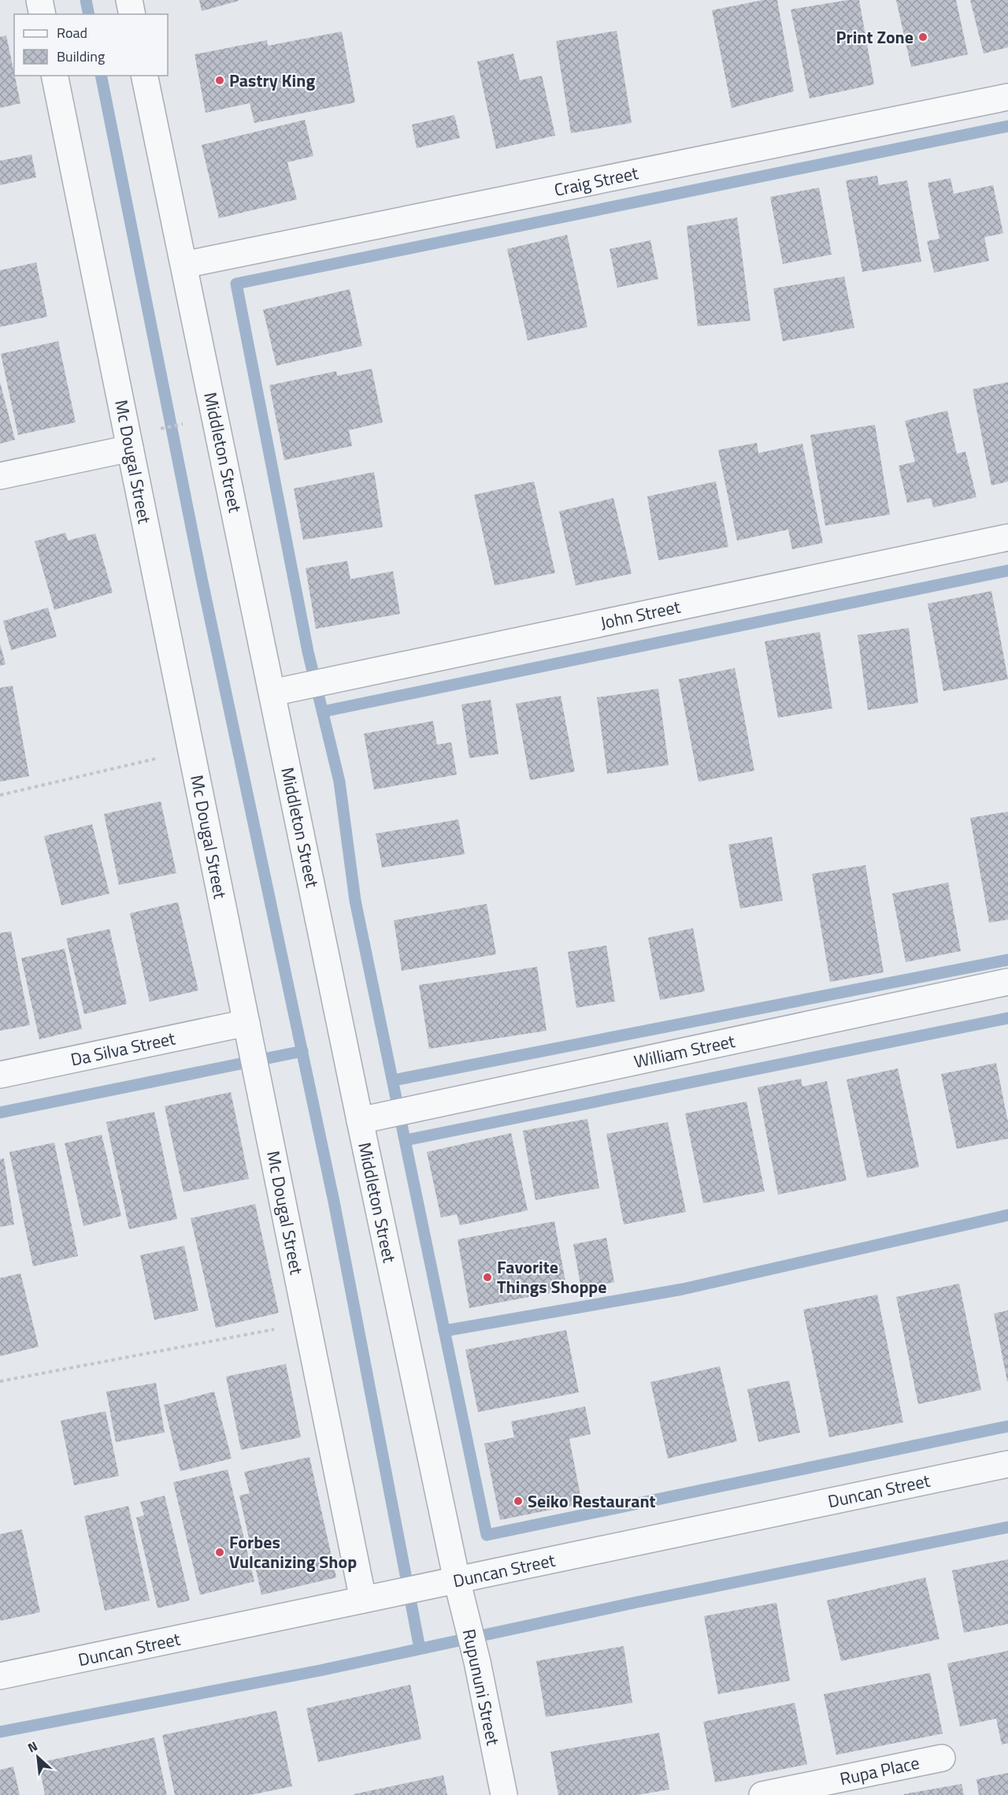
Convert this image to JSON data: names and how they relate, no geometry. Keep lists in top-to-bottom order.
{
  "streets": {
    "street": [
      "Craig Street",
      "Middleton Street",
      "Mc Dougal Street",
      "John Street",
      "Da Silva Street",
      "William Street",
      "Duncan Street",
      "Rupununi Street",
      "Rupa Place"
    ]
  },
  "crossings": [
    ["Craig Street", "Middleton Street"],
    ["Middleton Street", "John Street"],
    ["Middleton Street", "William Street"],
    ["Middleton Street", "Duncan Street"],
    ["Middleton Street", "Rupununi Street"],
    ["Mc Dougal Street", "Da Silva Street"],
    ["Mc Dougal Street", "Duncan Street"],
    ["Duncan Street", "Rupununi Street"]
  ],
  "places": [
    "Print Zone",
    "Pastry King",
    "Favorite Things Shoppe",
    "Seiko Restaurant",
    "Forbes Vulcanizing Shop"
  ],
  "legend": ["Road", "Building"],
  "north": "top left"
}
